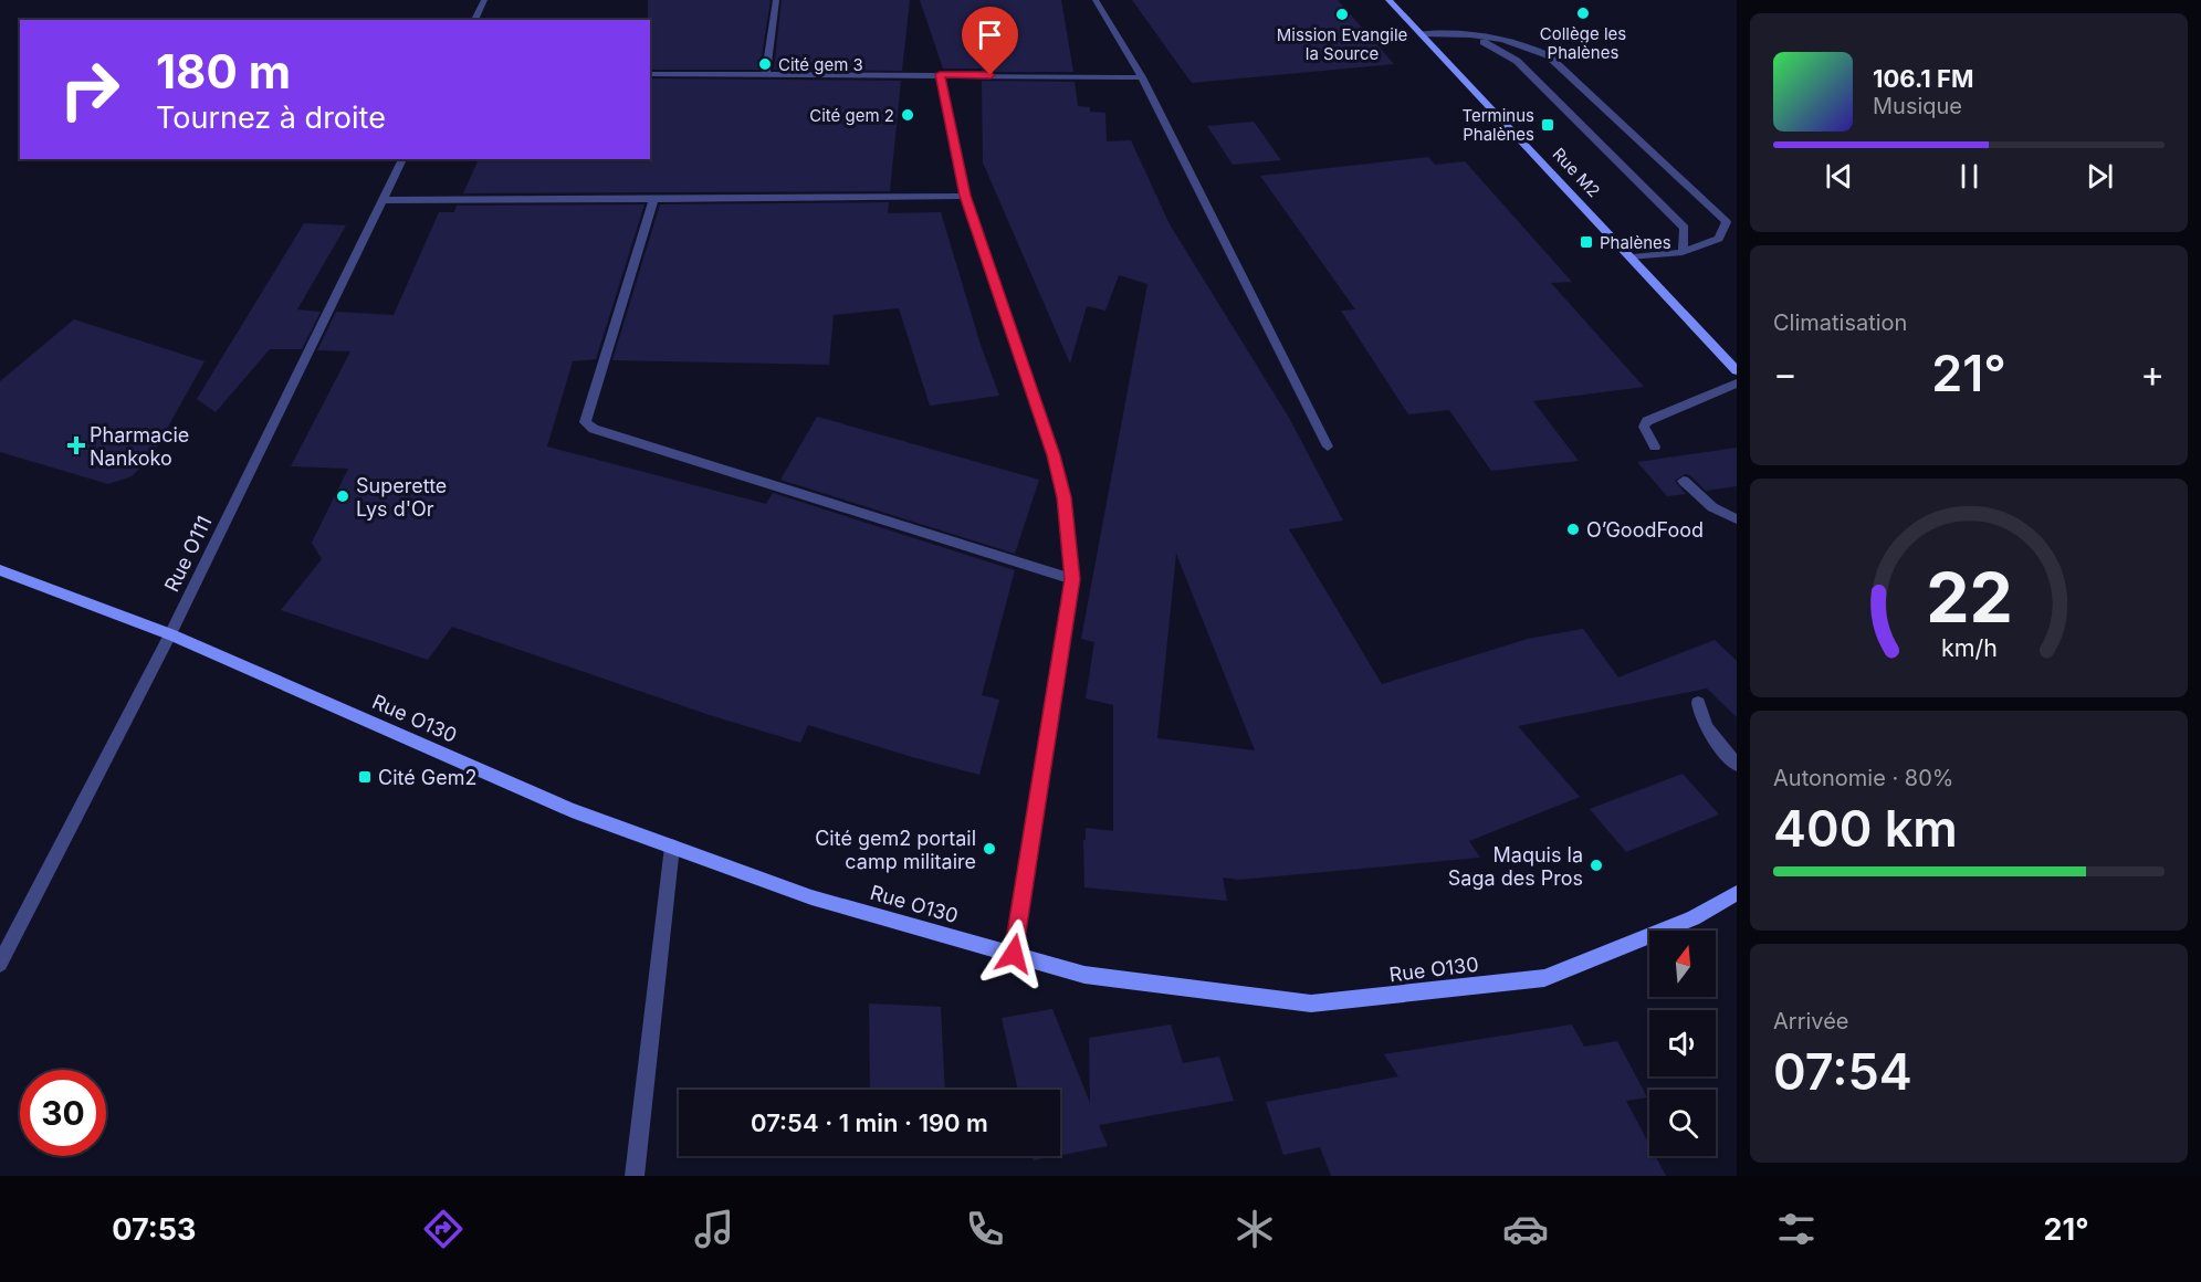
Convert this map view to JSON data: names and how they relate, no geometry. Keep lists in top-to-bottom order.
{
  "streets": {
    "street": ["Rue M2", "Rue O111", "Rue O130"]
  },
  "crossings": [
    ["Rue O111", "Rue O130"]
  ],
  "places": {
    "other": [
      "Collège les Phalènes",
      "Mission Evangile la Source",
      "Cité gem 3",
      "Cité gem 2",
      "Superette Lys d'Or",
      "O’GoodFood",
      "Cité gem2 portail camp militaire",
      "Maquis la Saga des Pros"
    ],
    "transit": ["Terminus Phalènes", "Phalènes", "Cité Gem2"],
    "health": ["Pharmacie Nankoko"]
  },
  "north": "top",
  "page": {
    "turn": ["180 m", "Tournez à droite"],
    "song": ["106.1 FM", "Musique"],
    "tile": [
      "Climatisation",
      ["Autonomie · 80%", "400 km"],
      ["Arrivée", "07:54"]
    ],
    "heat": ["−", "21°", "+"],
    "limit": "30",
    "trip": "07:54 · 1 min · 190 m",
    "tabs": ["07:53", "21°"],
    "gauge": ["22", "km/h"]
  }
}
